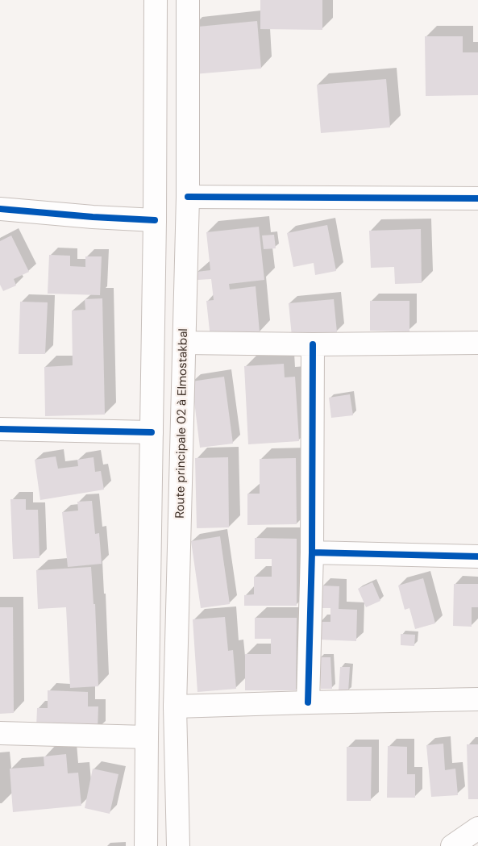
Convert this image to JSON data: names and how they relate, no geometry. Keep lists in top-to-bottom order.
{
  "streets": {
    "street": ["Route principale 02 à Elmostakbal"]
  }
}
